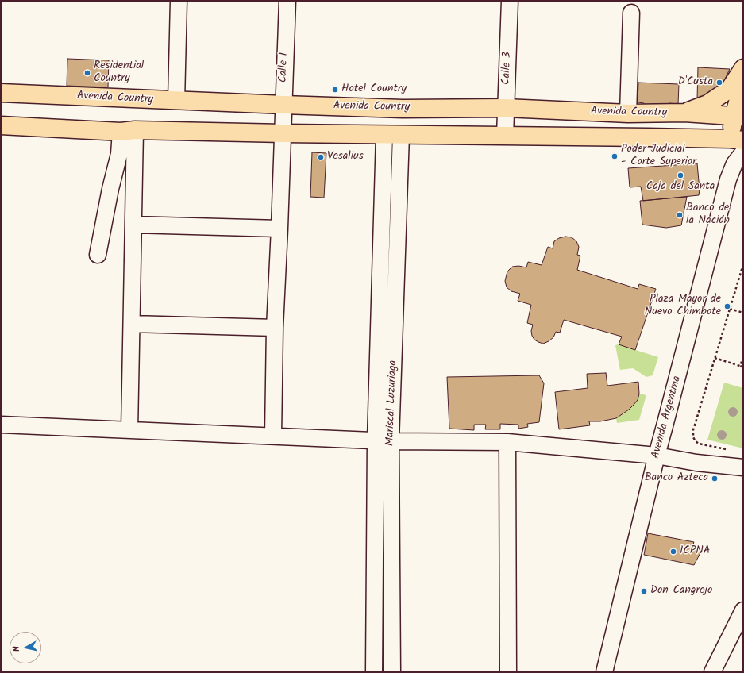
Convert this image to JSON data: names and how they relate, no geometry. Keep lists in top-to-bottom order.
{
  "streets": {
    "main road": ["Avenida Country", "Avenida Argentina"],
    "street": ["Calle 1", "Calle 3", "Mariscal Luzuriaga"]
  },
  "crossings": [
    ["Calle 1", "Avenida Country"],
    ["Calle 3", "Avenida Country"],
    ["Avenida Country", "Avenida Argentina"]
  ],
  "places": [
    "Residential Country",
    "D'Custa",
    "Hotel Country",
    "Poder Judicial - Corte Superior",
    "Vesalius",
    "Caja del Santa",
    "Banco de la Nación",
    "Plaza Mayor de Nuevo Chimbote",
    "Banco Azteca",
    "ICPNA",
    "Don Cangrejo"
  ],
  "north": "left"
}
